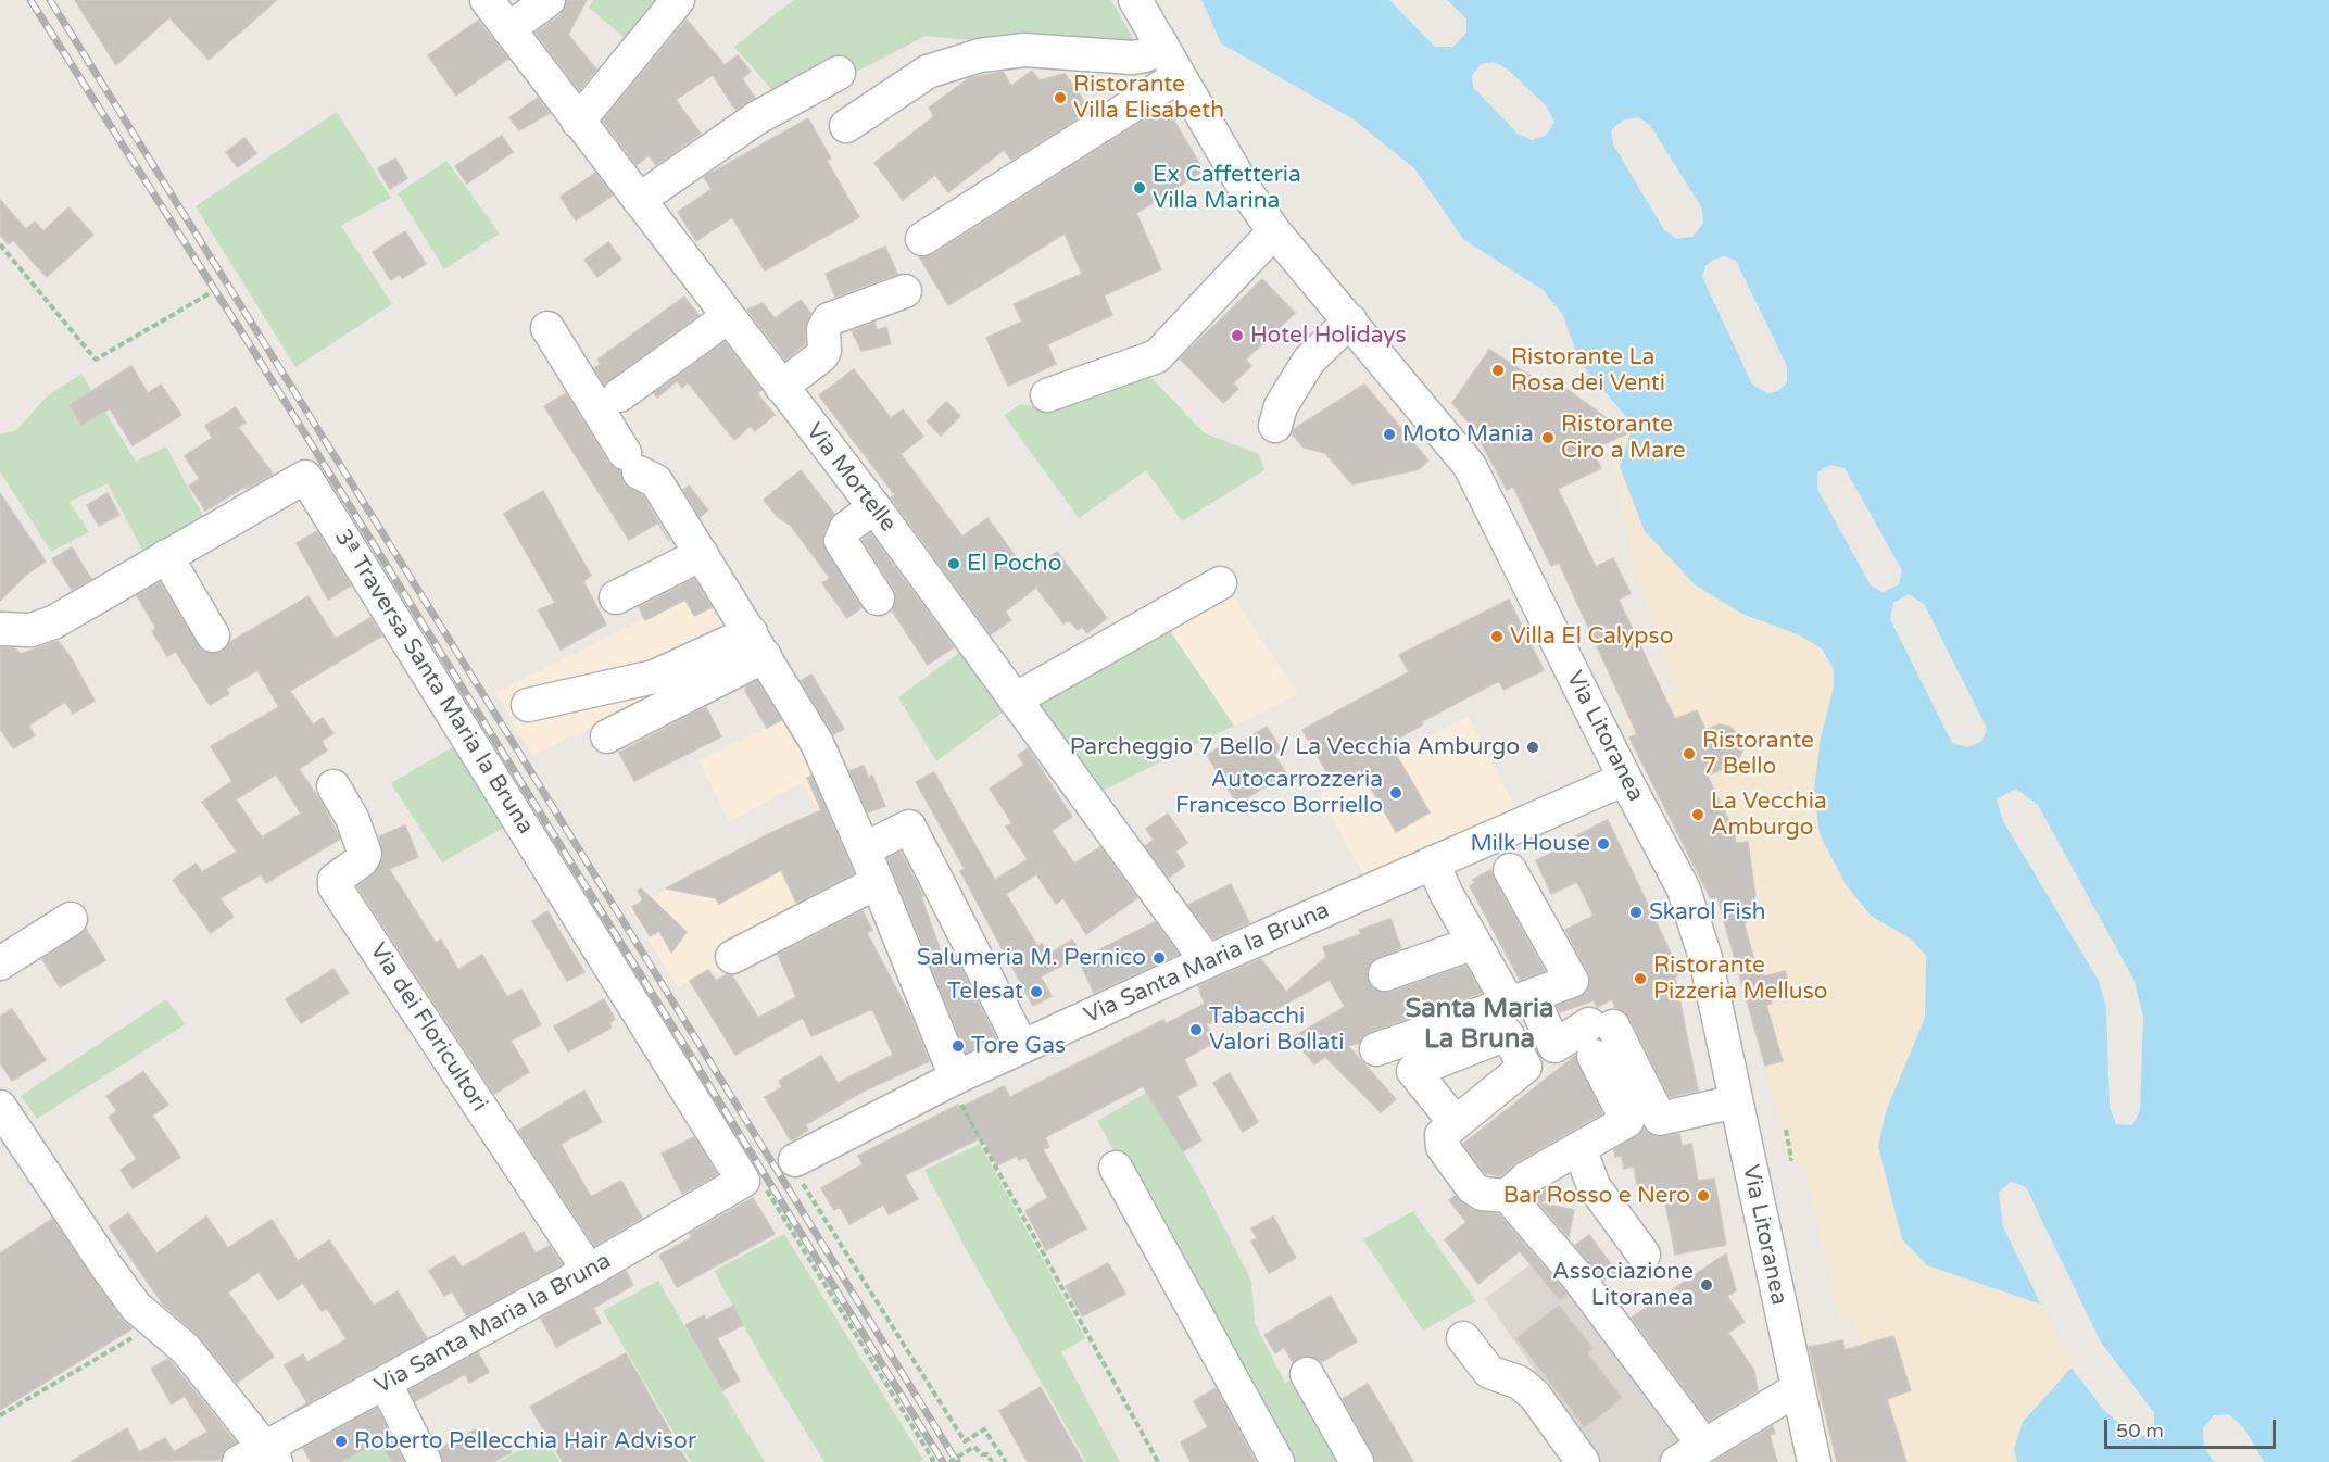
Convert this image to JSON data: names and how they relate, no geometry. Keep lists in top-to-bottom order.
{
  "streets": {
    "street": [
      "Via Mortelle",
      "3ª Traversa Santa Maria la Bruna",
      "Via Litoranea",
      "Via Santa Maria la Bruna",
      "Via dei Floricultori"
    ]
  },
  "crossings": [
    ["Via Mortelle", "Via Santa Maria la Bruna"],
    ["3ª Traversa Santa Maria la Bruna", "Via Santa Maria la Bruna"],
    ["Via Litoranea", "Via Santa Maria la Bruna"],
    ["Via Santa Maria la Bruna", "Via dei Floricultori"]
  ],
  "districts": ["Santa Maria La Bruna"],
  "places": [
    "Ristorante Villa Elisabeth",
    "Ex Caffetteria Villa Marina",
    "Hotel Holidays",
    "Ristorante La Rosa dei Venti",
    "Moto Mania",
    "Ristorante Ciro a Mare",
    "El Pocho",
    "Villa El Calypso",
    "Parcheggio 7 Bello / La Vecchia Amburgo",
    "Ristorante 7 Bello",
    "Autocarrozzeria Francesco Borriello",
    "La Vecchia Amburgo",
    "Milk House",
    "Skarol Fish",
    "Salumeria M. Pernico",
    "Ristorante Pizzeria Melluso",
    "Telesat",
    "Tabacchi Valori Bollati",
    "Tore Gas",
    "Bar Rosso e Nero",
    "Associazione Litoranea",
    "Roberto Pellecchia Hair Advisor"
  ],
  "scale_bar": "50 m"
}
